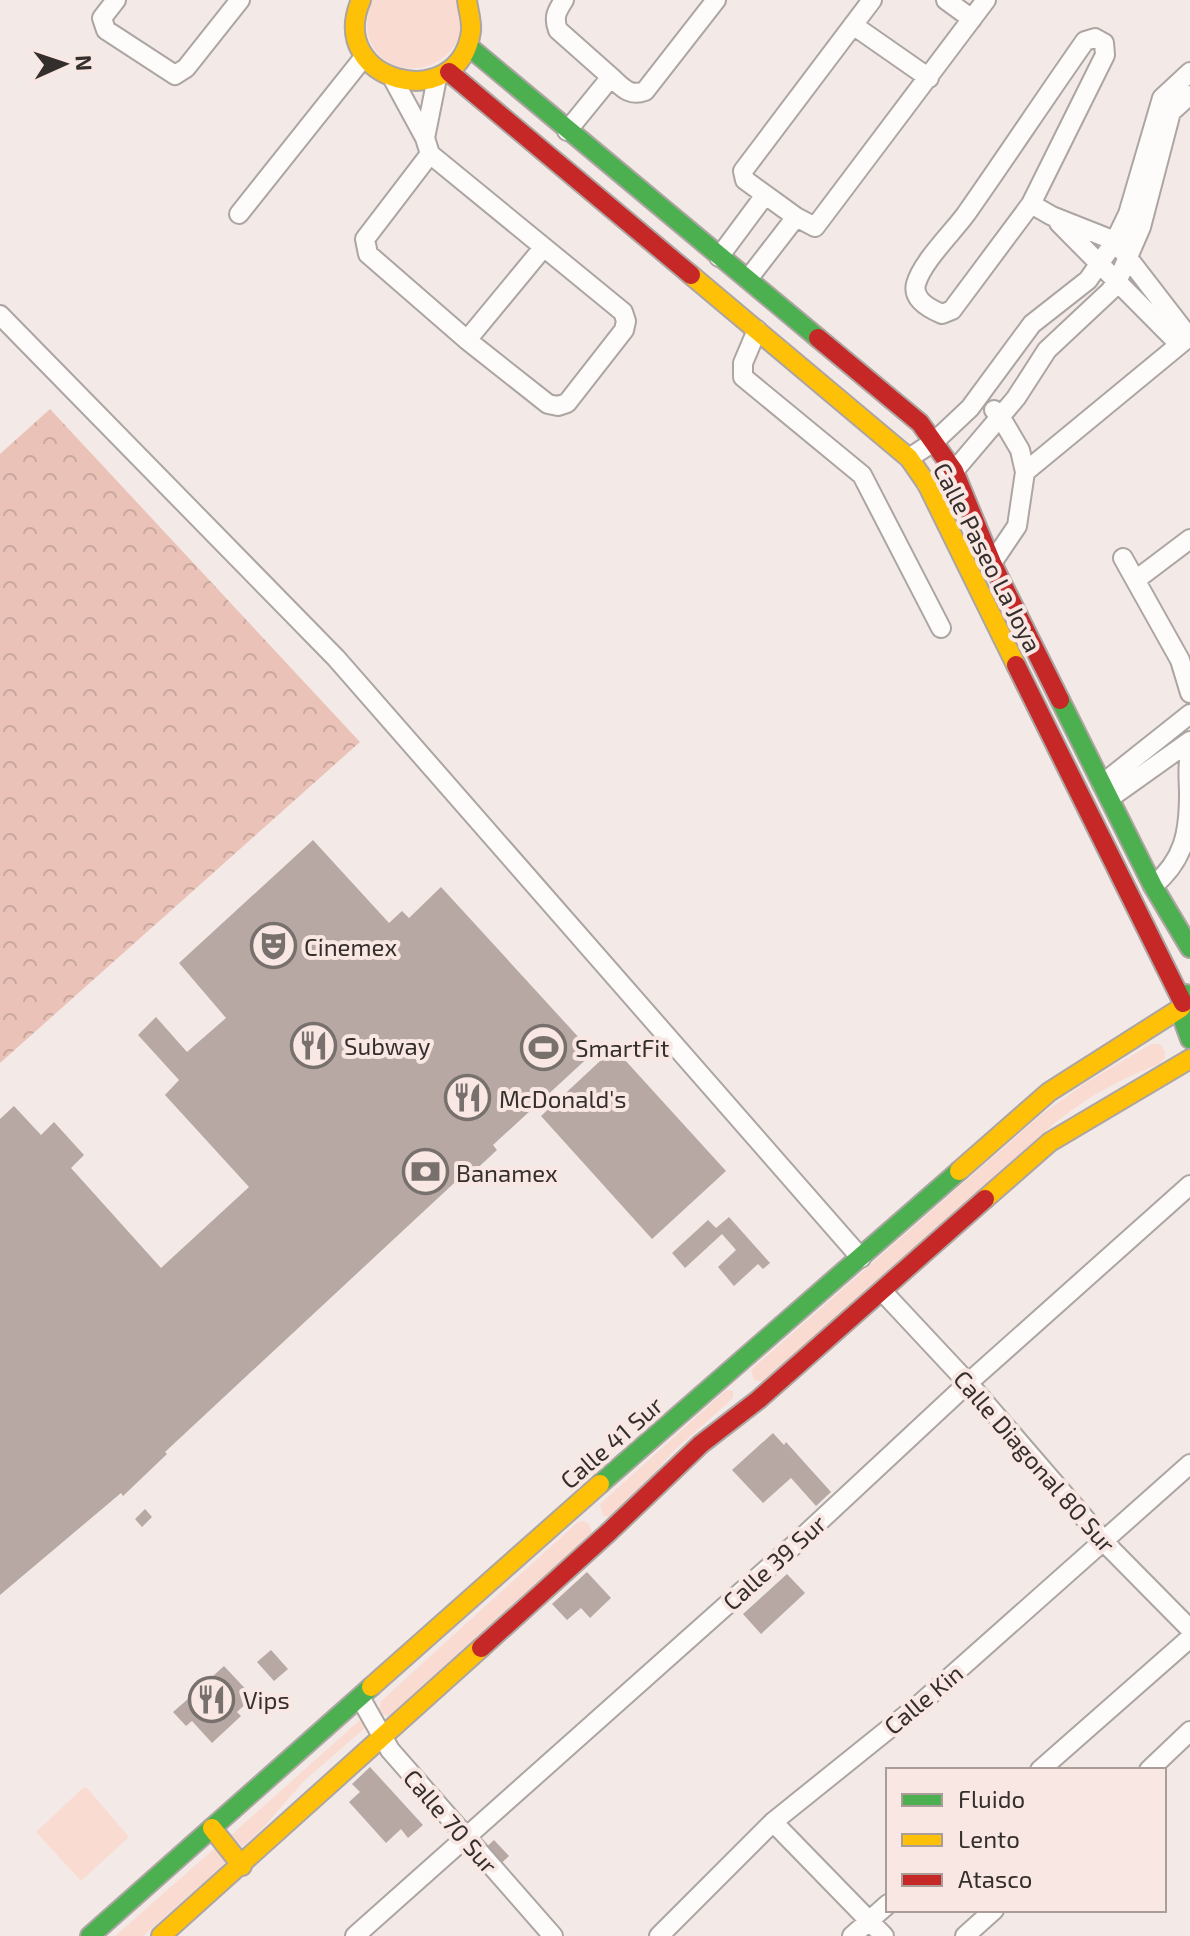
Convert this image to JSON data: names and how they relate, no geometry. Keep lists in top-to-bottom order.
{
  "streets": {
    "main road": ["Calle Paseo La Joya", "Calle 41 Sur"],
    "street": [
      "Calle Diagonal 80 Sur",
      "Calle 39 Sur",
      "Calle Kin",
      "Calle 70 Sur"
    ]
  },
  "crossings": [
    ["Calle Paseo La Joya", "Calle 41 Sur"],
    ["Calle 41 Sur", "Calle Diagonal 80 Sur"],
    ["Calle 41 Sur", "Calle 70 Sur"],
    ["Calle Diagonal 80 Sur", "Calle 39 Sur"],
    ["Calle Diagonal 80 Sur", "Calle Kin"],
    ["Calle 39 Sur", "Calle 70 Sur"]
  ],
  "places": {
    "theatre": ["Cinemex"],
    "restaurant": ["Subway", "McDonald's", "Vips"],
    "sports": ["SmartFit"],
    "bank": ["Banamex"]
  },
  "legend": ["Fluido", "Lento", "Atasco"],
  "north": "right"
}
